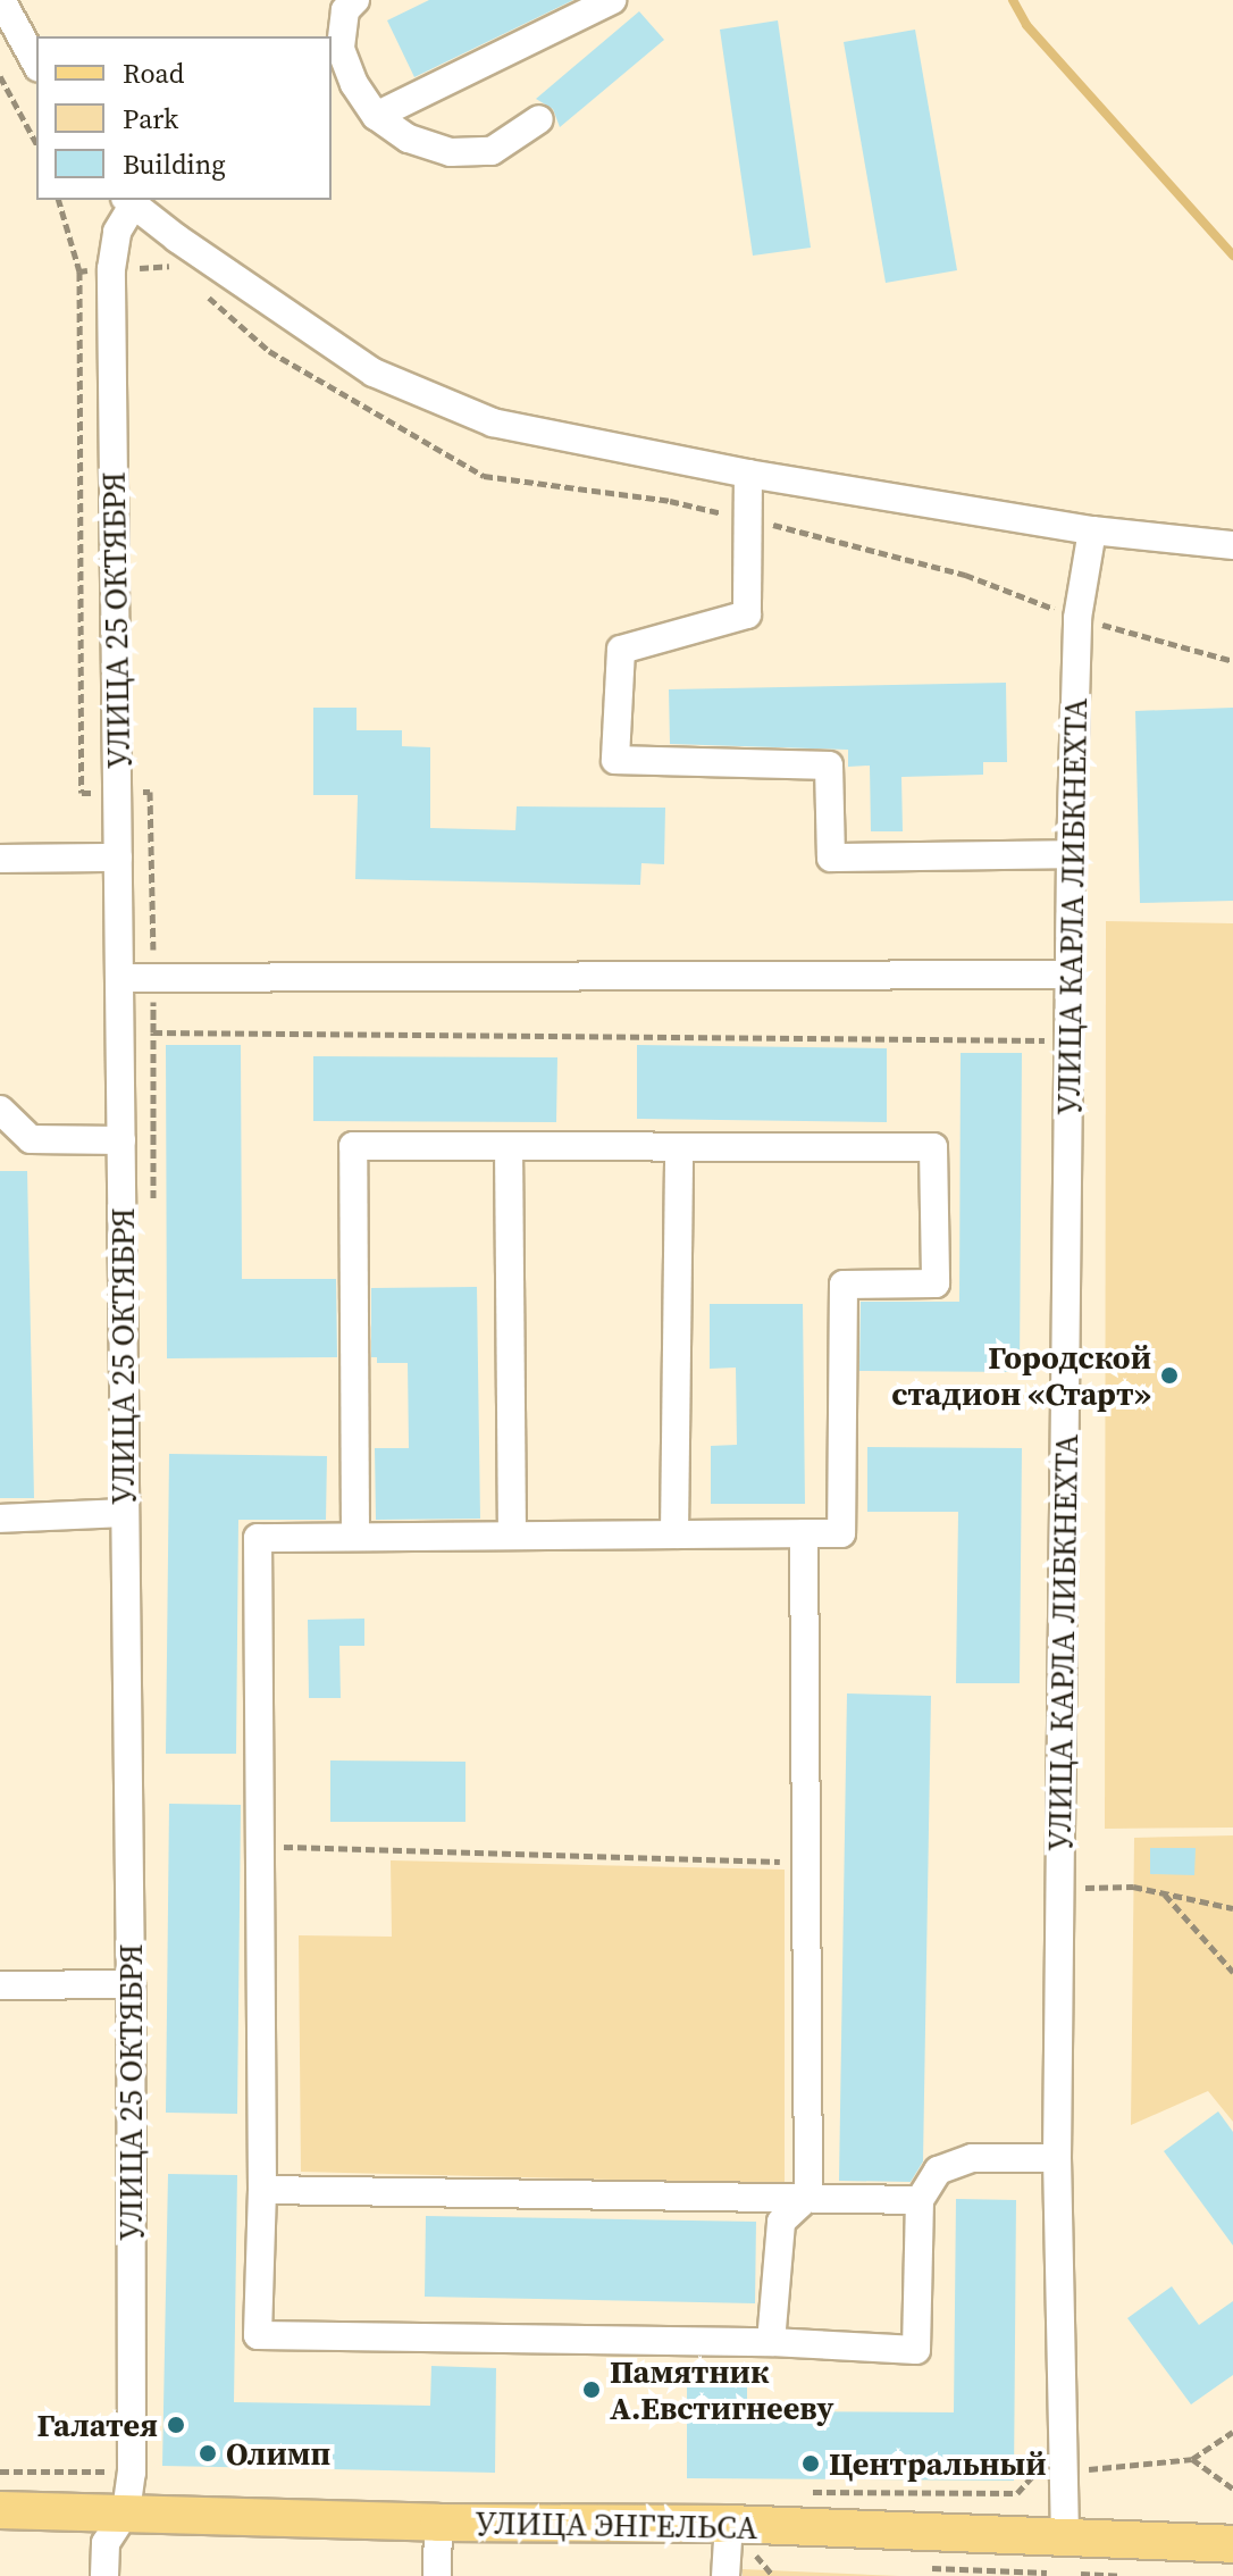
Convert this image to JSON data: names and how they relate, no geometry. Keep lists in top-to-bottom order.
{
  "streets": {
    "main road": ["УЛИЦА ЭНГЕЛЬСА"],
    "street": ["УЛИЦА 25 ОКТЯБРЯ", "УЛИЦА КАРЛА ЛИБКНЕХТА"]
  },
  "crossings": [
    ["УЛИЦА 25 ОКТЯБРЯ", "УЛИЦА ЭНГЕЛЬСА"],
    ["УЛИЦА КАРЛА ЛИБКНЕХТА", "УЛИЦА ЭНГЕЛЬСА"]
  ],
  "places": [
    "Городской стадион «Старт»",
    "Памятник А.Евстигнееву",
    "Галатея",
    "Олимп",
    "Центральный"
  ],
  "legend": ["Road", "Park", "Building"]
}
